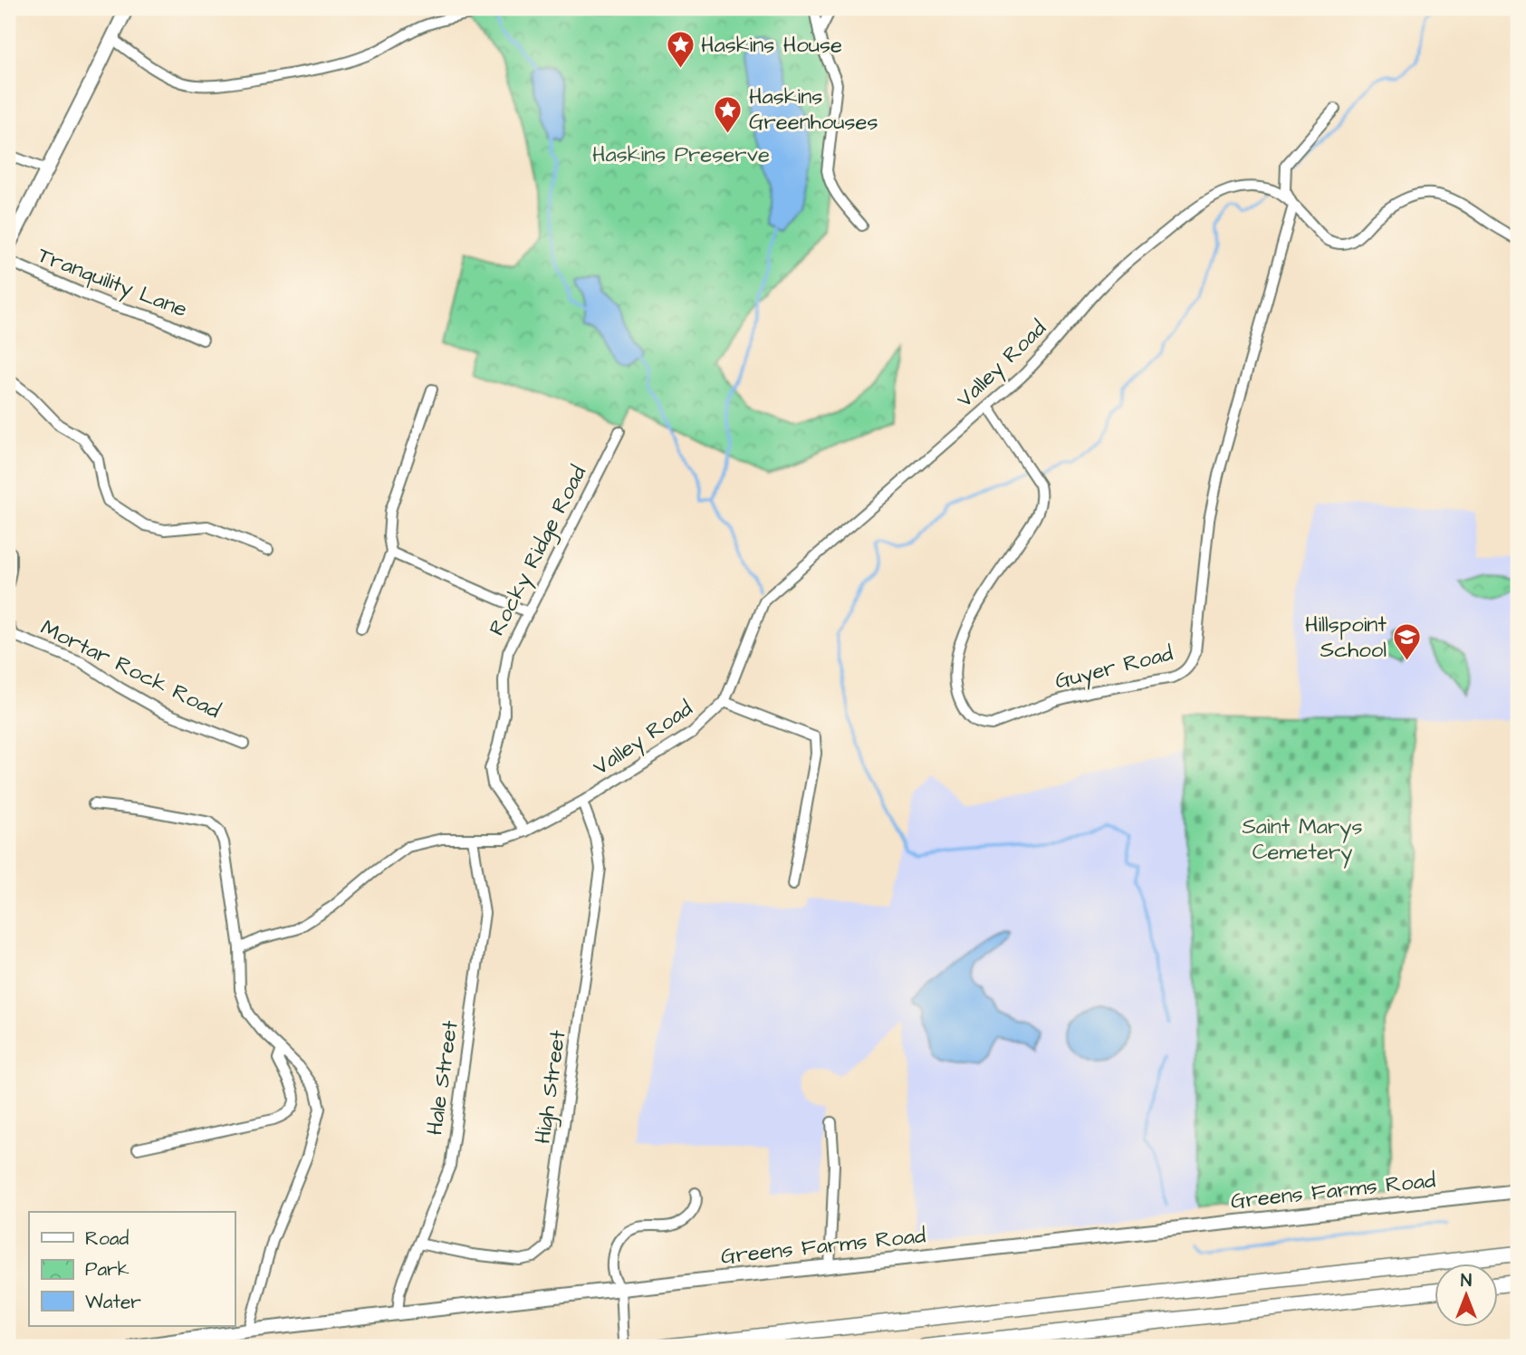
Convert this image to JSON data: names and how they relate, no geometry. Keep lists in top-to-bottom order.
{
  "streets": {
    "main road": ["Greens Farms Road"],
    "street": [
      "Tranquility Lane",
      "Valley Road",
      "Rocky Ridge Road",
      "Guyer Road",
      "Mortar Rock Road",
      "Hale Street",
      "High Street"
    ]
  },
  "crossings": [
    ["Valley Road", "Rocky Ridge Road"],
    ["Valley Road", "Guyer Road"],
    ["Valley Road", "Hale Street"],
    ["Valley Road", "High Street"],
    ["Hale Street", "High Street"],
    ["Hale Street", "Greens Farms Road"]
  ],
  "parks": ["Haskins Preserve", "Saint Marys Cemetery"],
  "places": {
    "place": ["Haskins House", "Haskins Greenhouses"],
    "school or university": ["Hillspoint School"]
  },
  "legend": ["Road", "Park", "Water"],
  "north": "top"
}
